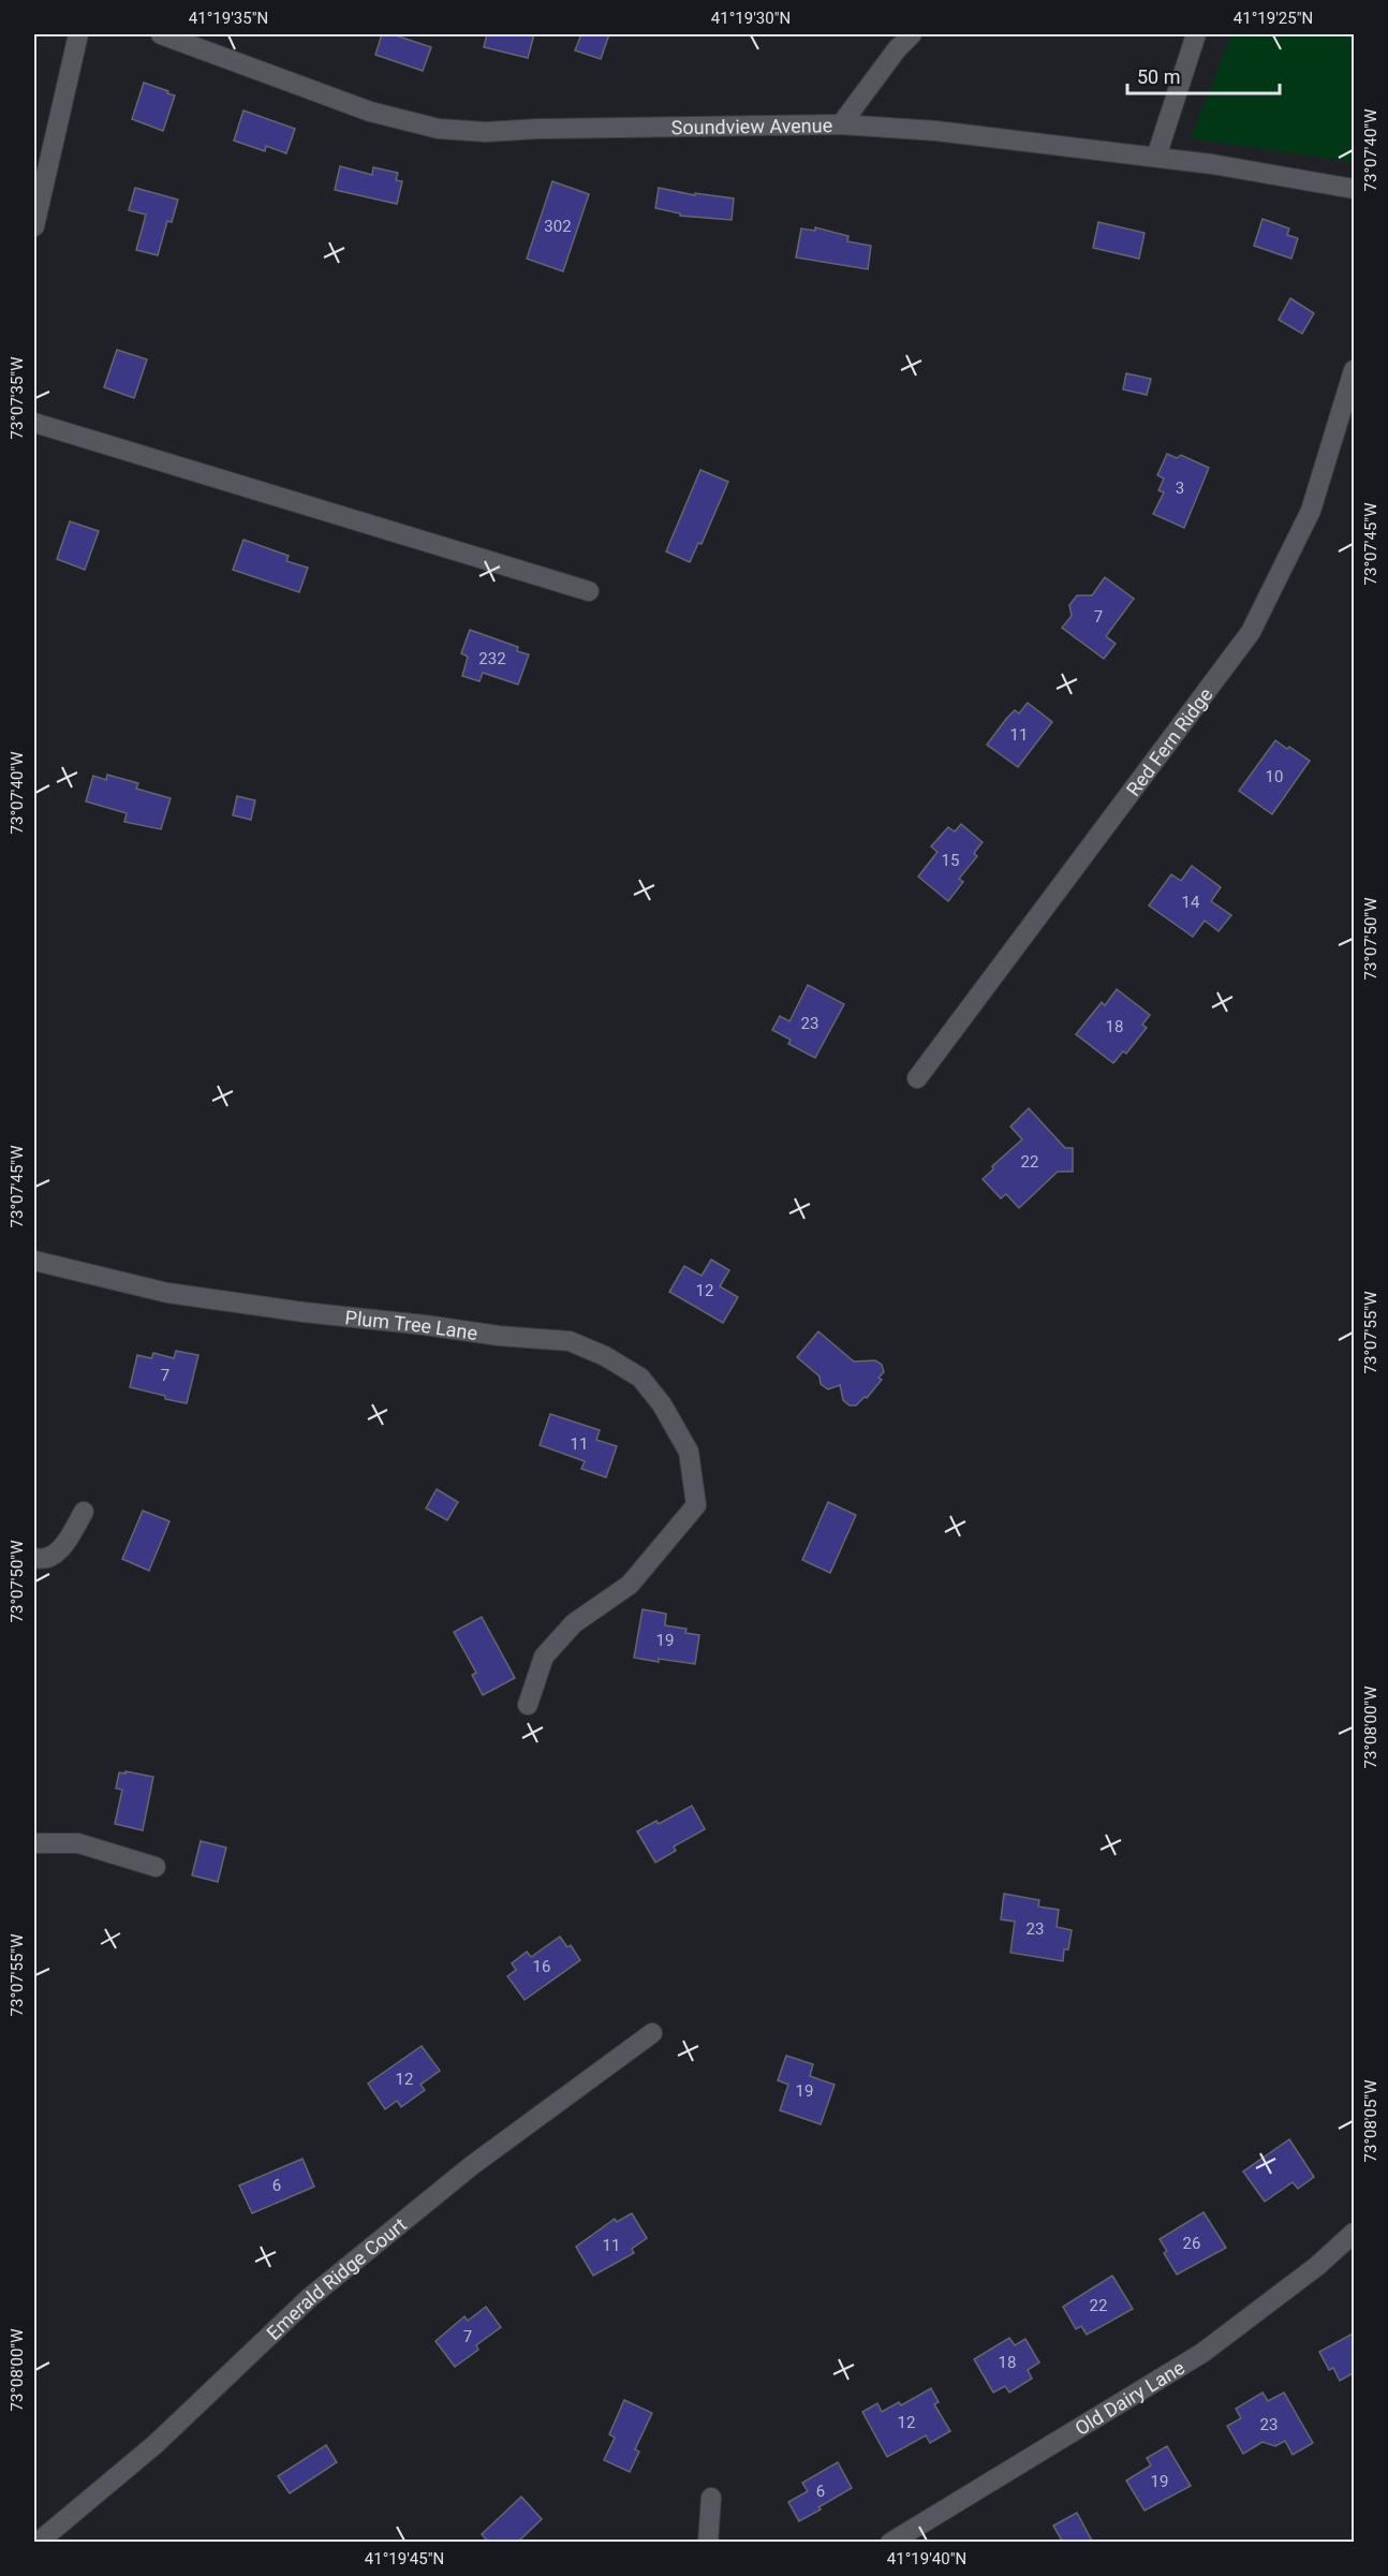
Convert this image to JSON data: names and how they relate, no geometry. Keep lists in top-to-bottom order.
{
  "streets": {
    "street": [
      "Soundview Avenue",
      "Red Fern Ridge",
      "Plum Tree Lane",
      "Emerald Ridge Court",
      "Old Dairy Lane"
    ]
  },
  "house_numbers": [
    "302",
    "3",
    "7",
    "232",
    "11",
    "10",
    "15",
    "14",
    "23",
    "18",
    "22",
    "12",
    "7",
    "11",
    "19",
    "23",
    "16",
    "12",
    "19",
    "6",
    "26",
    "11",
    "22",
    "7",
    "18",
    "12",
    "23",
    "19",
    "6"
  ],
  "scale_bar": "50 m",
  "coordinates": [
    "41°19'35\"N",
    "41°19'30\"N",
    "41°19'25\"N",
    "73°07'40\"W",
    "73°07'35\"W",
    "73°07'45\"W",
    "73°07'50\"W",
    "73°07'55\"W",
    "73°08'00\"W",
    "73°08'05\"W",
    "41°19'45\"N",
    "41°19'40\"N"
  ]
}
